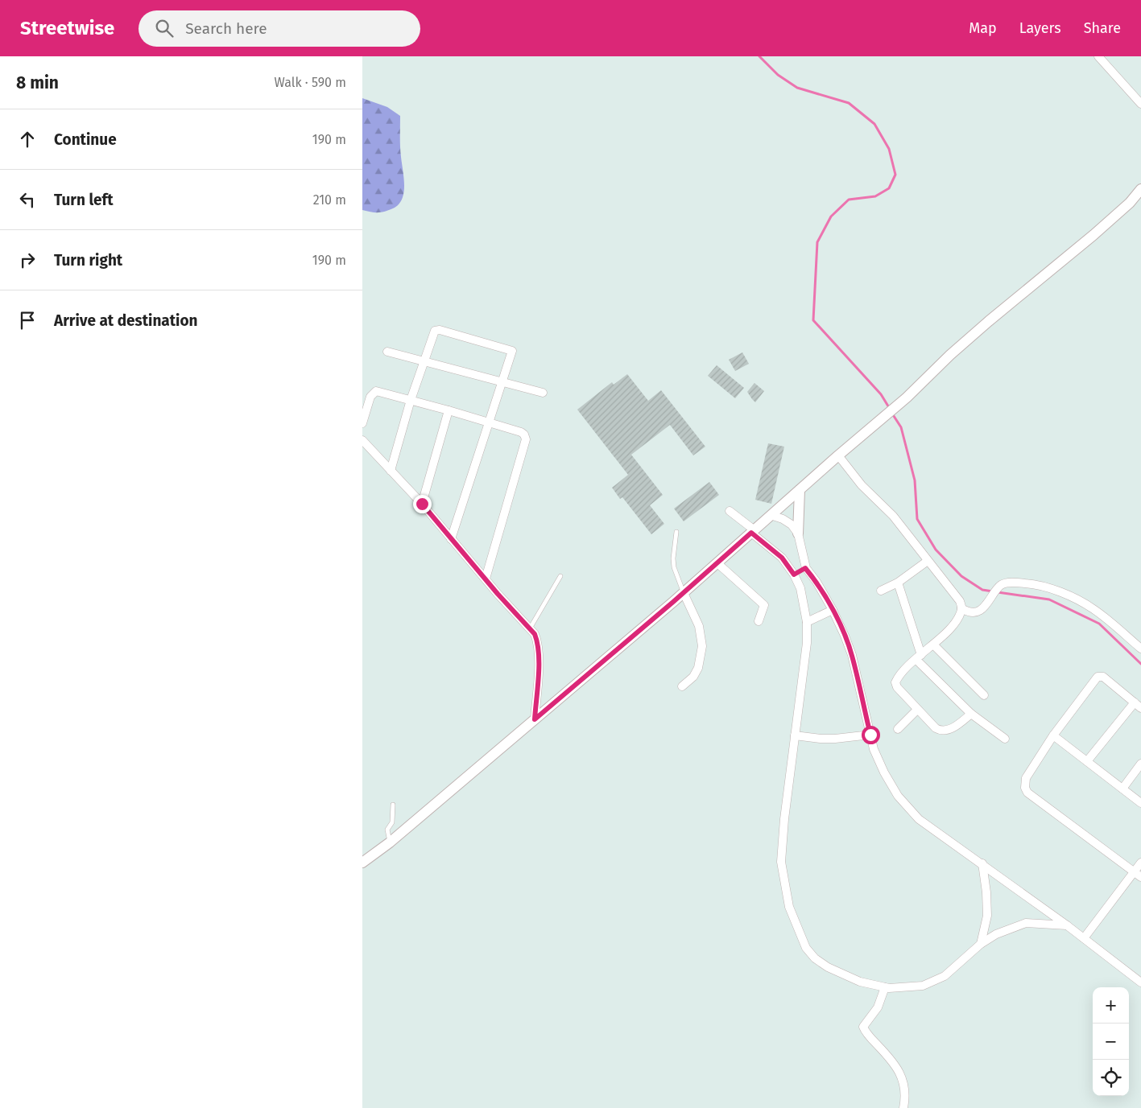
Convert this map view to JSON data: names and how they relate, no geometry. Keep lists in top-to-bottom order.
{
  "page": {
    "header": "Streetwise",
    "search": "Search here",
    "nav": ["Map", "Layers", "Share"],
    "heading": ["8 min", "Walk · 590 m"],
    "list": [
      ["Continue", "190 m"],
      ["Turn left", "210 m"],
      ["Turn right", "190 m"],
      "Arrive at destination"
    ],
    "map_buttons": ["+", "−"]
  }
}
